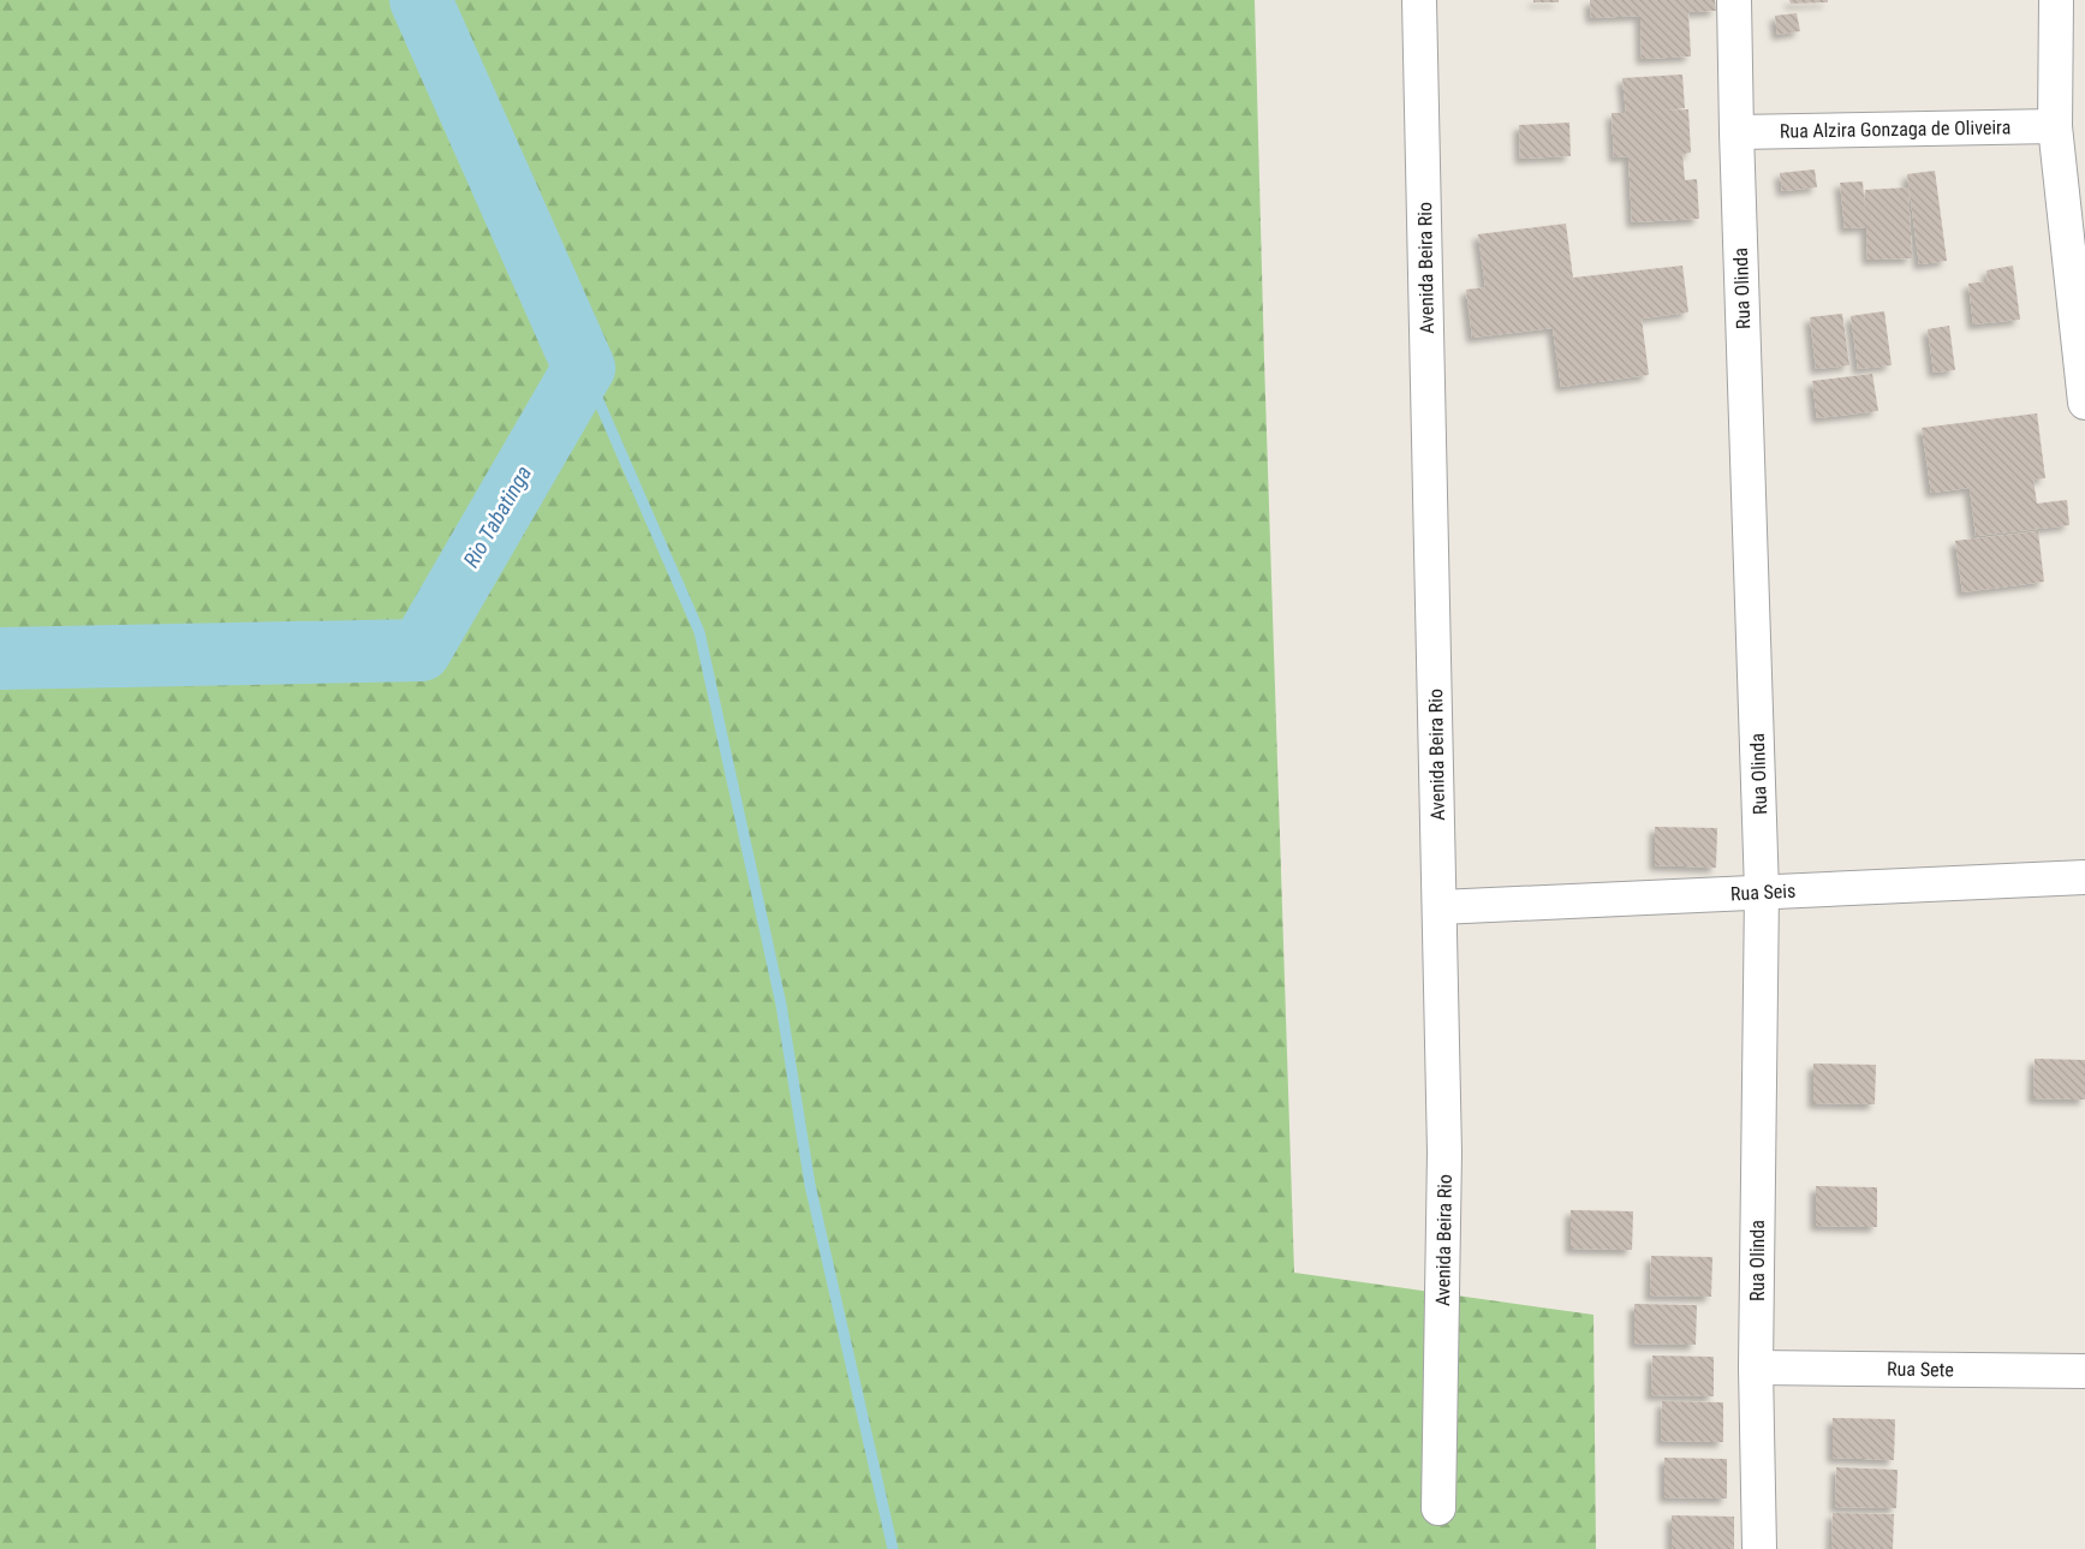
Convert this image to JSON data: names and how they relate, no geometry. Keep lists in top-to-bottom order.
{
  "streets": {
    "street": [
      "Rua Alzira Gonzaga de Oliveira",
      "Avenida Beira Rio",
      "Rua Olinda",
      "Rua Seis",
      "Rua Sete"
    ]
  },
  "crossings": [
    ["Rua Alzira Gonzaga de Oliveira", "Rua Olinda"],
    ["Avenida Beira Rio", "Rua Seis"],
    ["Rua Olinda", "Rua Seis"],
    ["Rua Olinda", "Rua Sete"]
  ],
  "water": ["Rio Tabatinga"]
}
